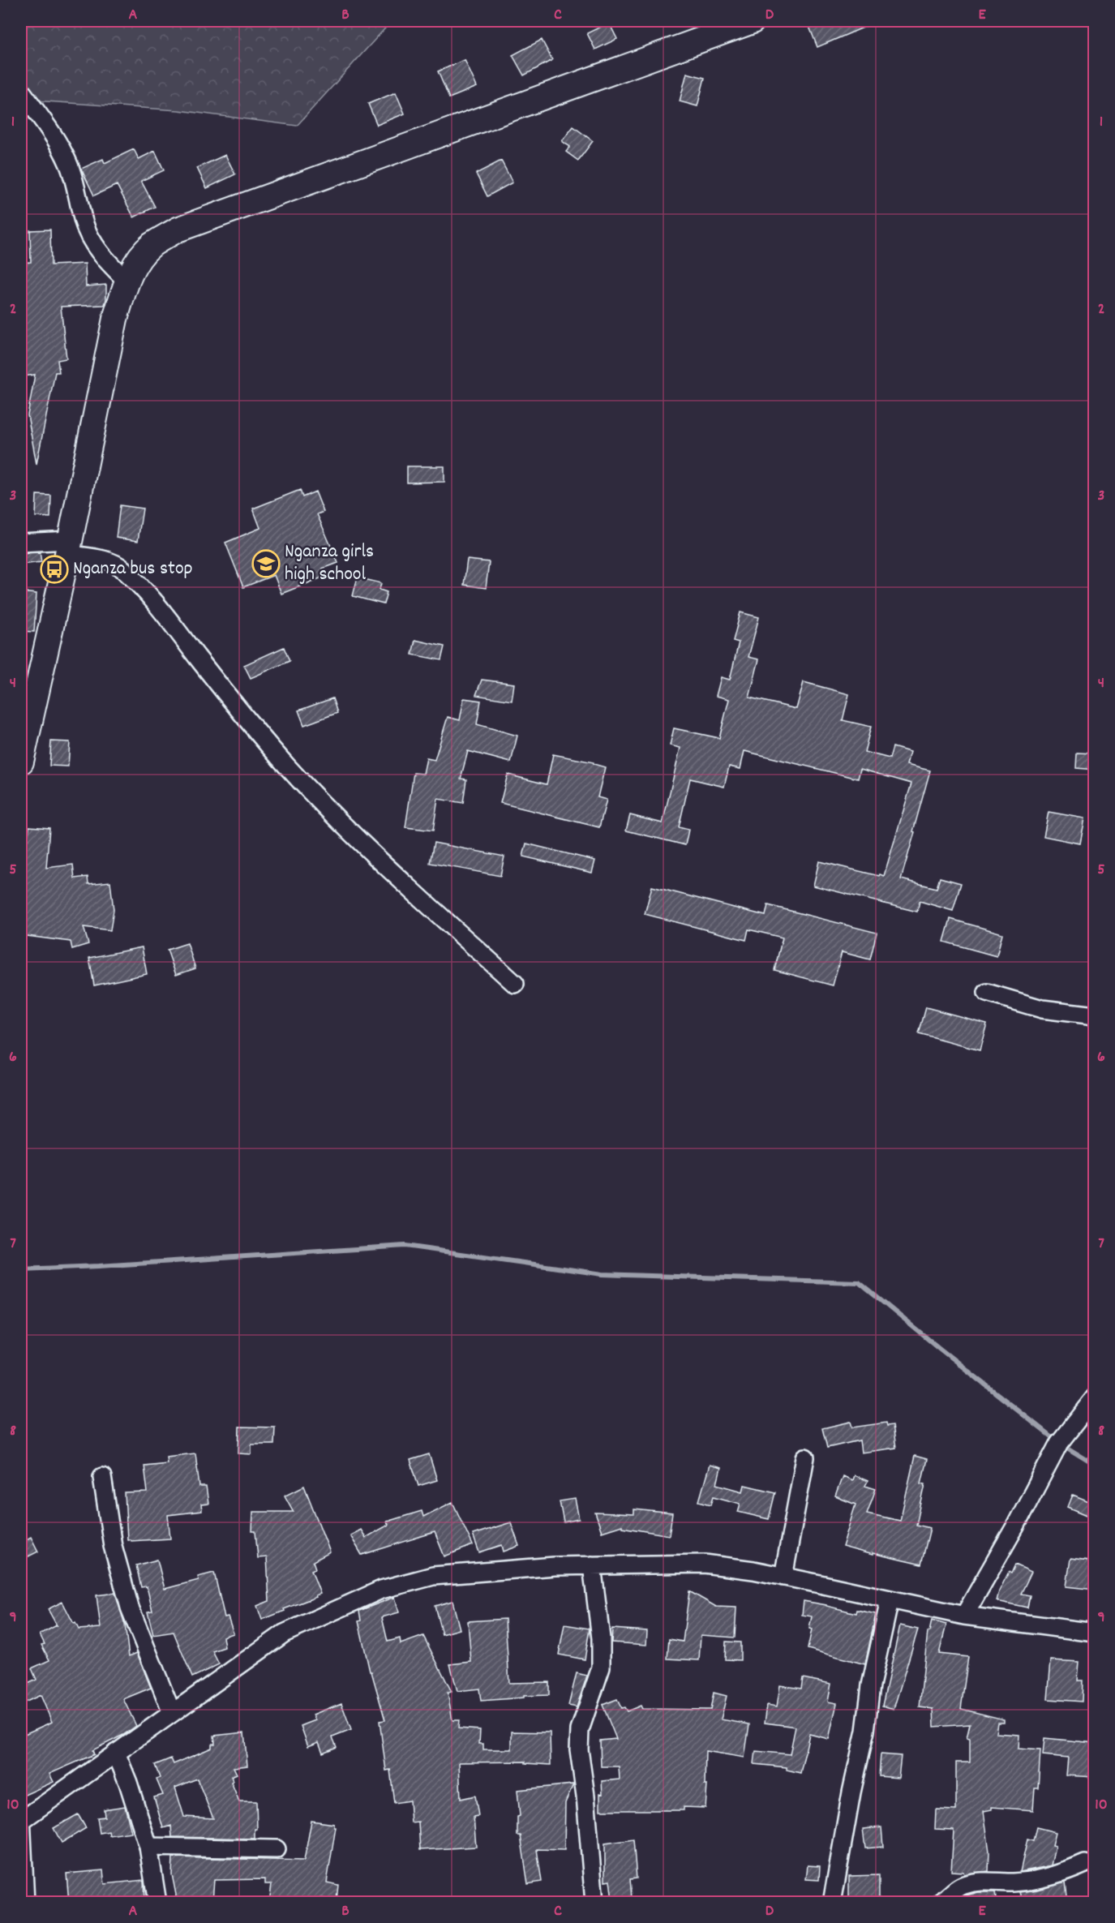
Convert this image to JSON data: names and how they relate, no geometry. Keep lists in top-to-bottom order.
{
  "places": {
    "school or university": ["Nganza girls high school"],
    "bus stop": ["Nganza bus stop"]
  },
  "grid": {
    "columns": [
      "A",
      "B",
      "C",
      "D",
      "E"
    ],
    "rows": [
      "1",
      "2",
      "3",
      "4",
      "5",
      "6",
      "7",
      "8",
      "9",
      "10"
    ]
  }
}
